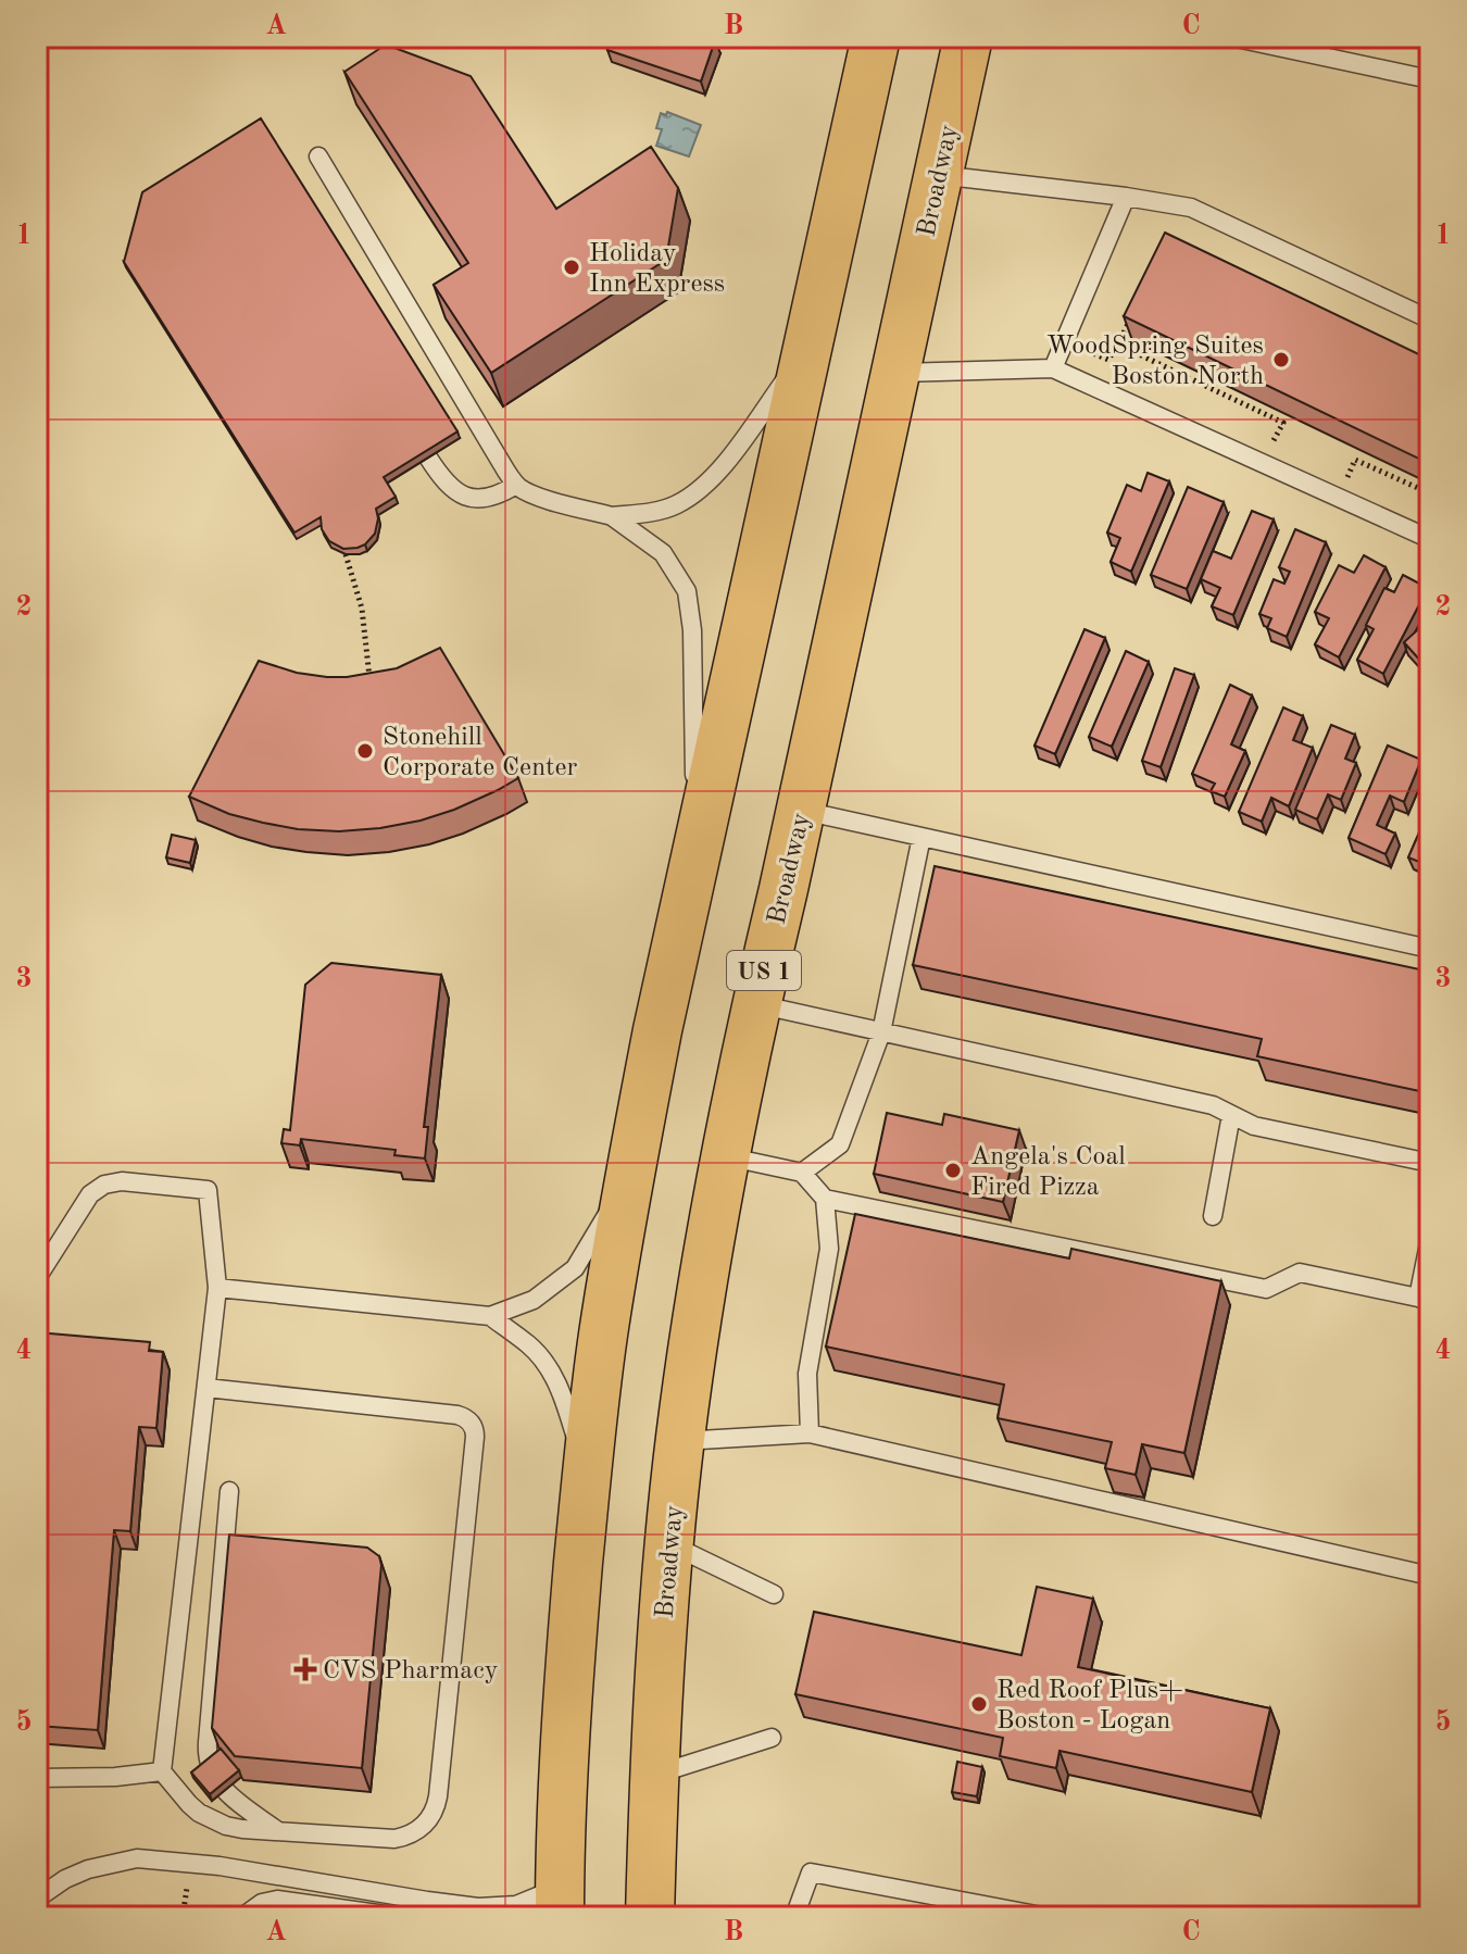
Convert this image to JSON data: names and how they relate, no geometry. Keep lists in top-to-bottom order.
{
  "streets": {
    "highway": ["Broadway", "US 1"]
  },
  "places": {
    "other": [
      "Holiday Inn Express",
      "WoodSpring Suites Boston North",
      "Stonehill Corporate Center",
      "Angela's Coal Fired Pizza",
      "Red Roof Plus+ Boston - Logan"
    ],
    "health": ["CVS Pharmacy"]
  },
  "grid": {
    "columns": ["A", "B", "C"],
    "rows": [
      "1",
      "2",
      "3",
      "4",
      "5"
    ]
  }
}
